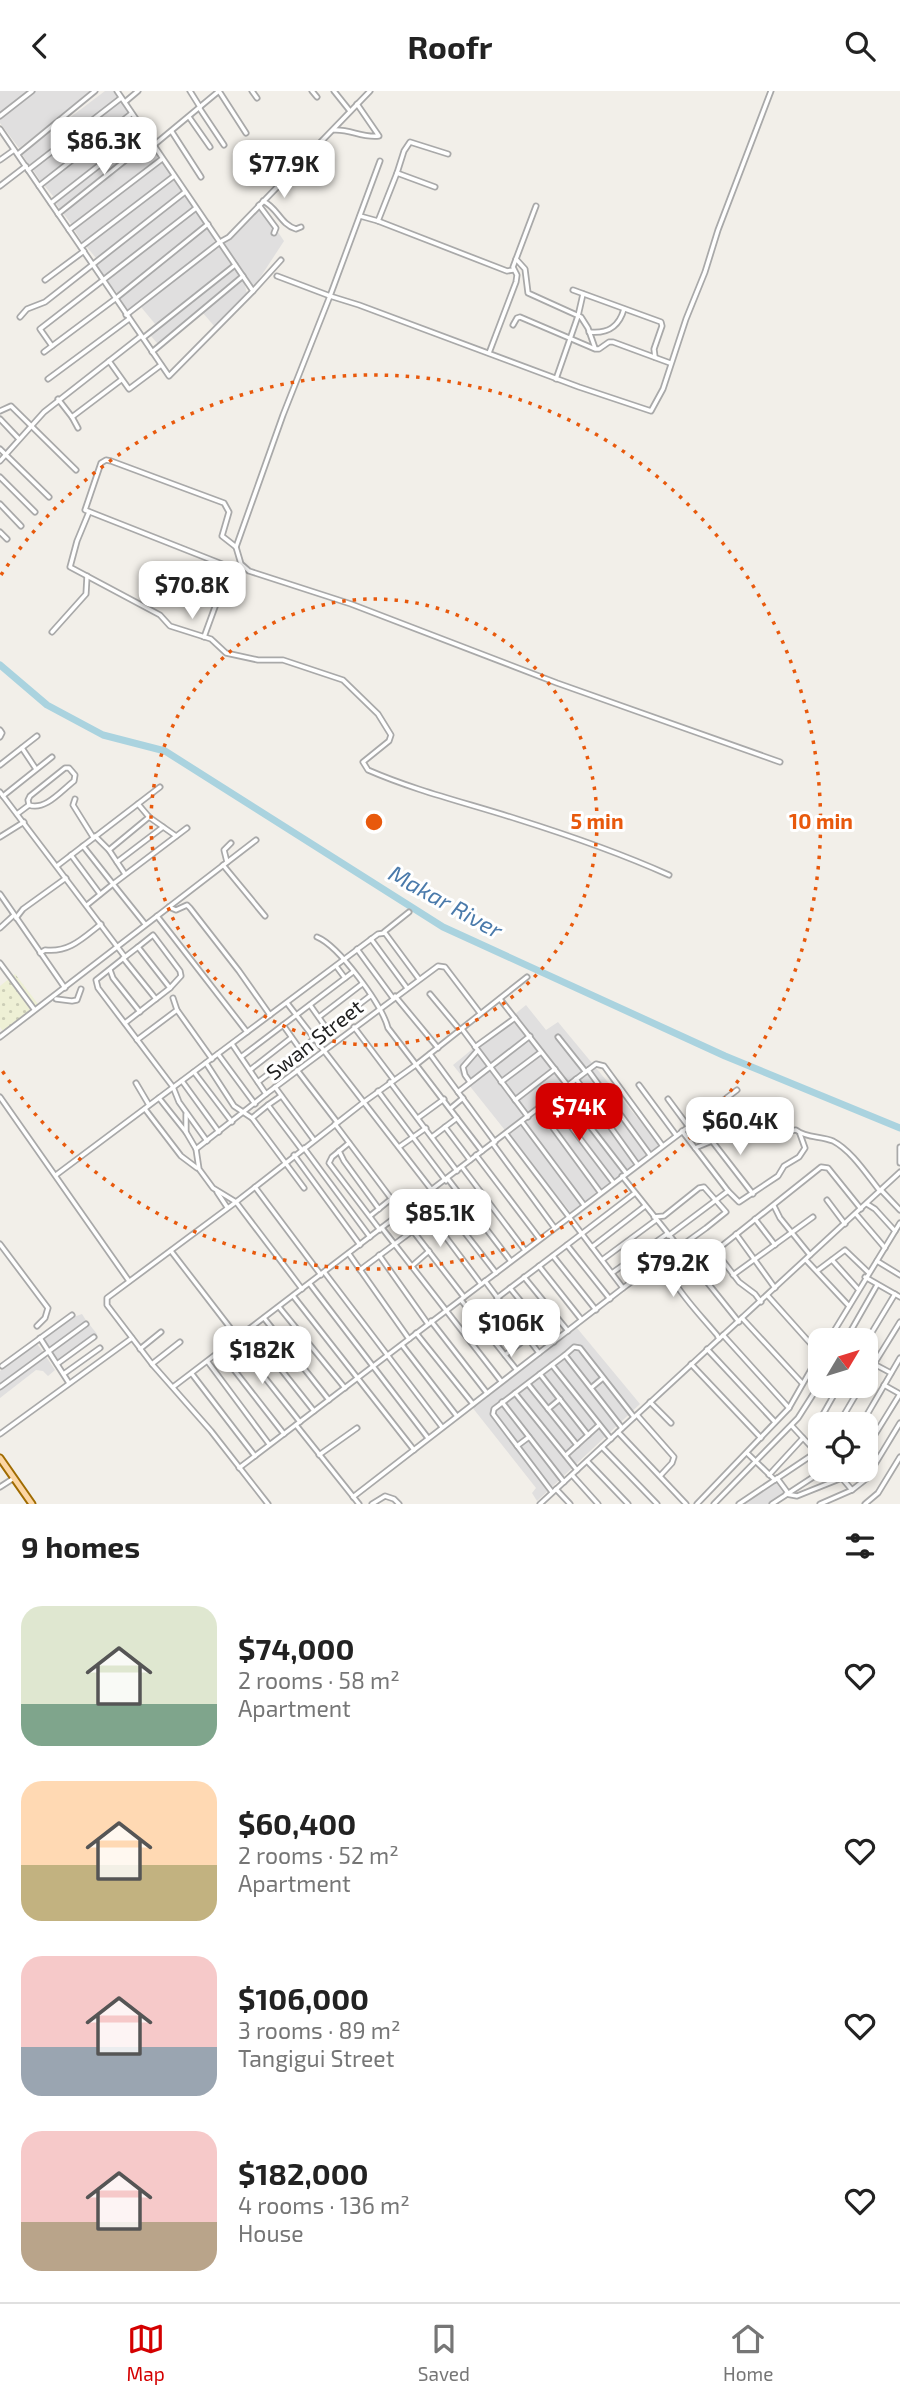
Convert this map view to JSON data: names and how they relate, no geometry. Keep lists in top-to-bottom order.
{
  "streets": {
    "street": ["Swan Street"]
  },
  "water": ["Makar River"],
  "north": "top right",
  "page": {
    "header": "Roofr",
    "price": [
      "$86.3K",
      "$77.9K",
      "$70.8K",
      "$74K",
      "$60.4K",
      "$85.1K",
      "$79.2K",
      "$106K",
      "$182K"
    ],
    "heading": "9 homes",
    "list": [
      {
        "name": "$74,000",
        "note": "2 rooms · 58 m² · Apartment"
      },
      {
        "name": "$60,400",
        "note": "2 rooms · 52 m² · Apartment"
      },
      {
        "name": "$106,000",
        "note": "3 rooms · 89 m² · Tangigui Street"
      },
      {
        "name": "$182,000",
        "note": "4 rooms · 136 m² · House"
      }
    ],
    "tabs": ["Map", "Saved", "Home"]
  },
  "rings": ["5 min", "10 min"]
}
